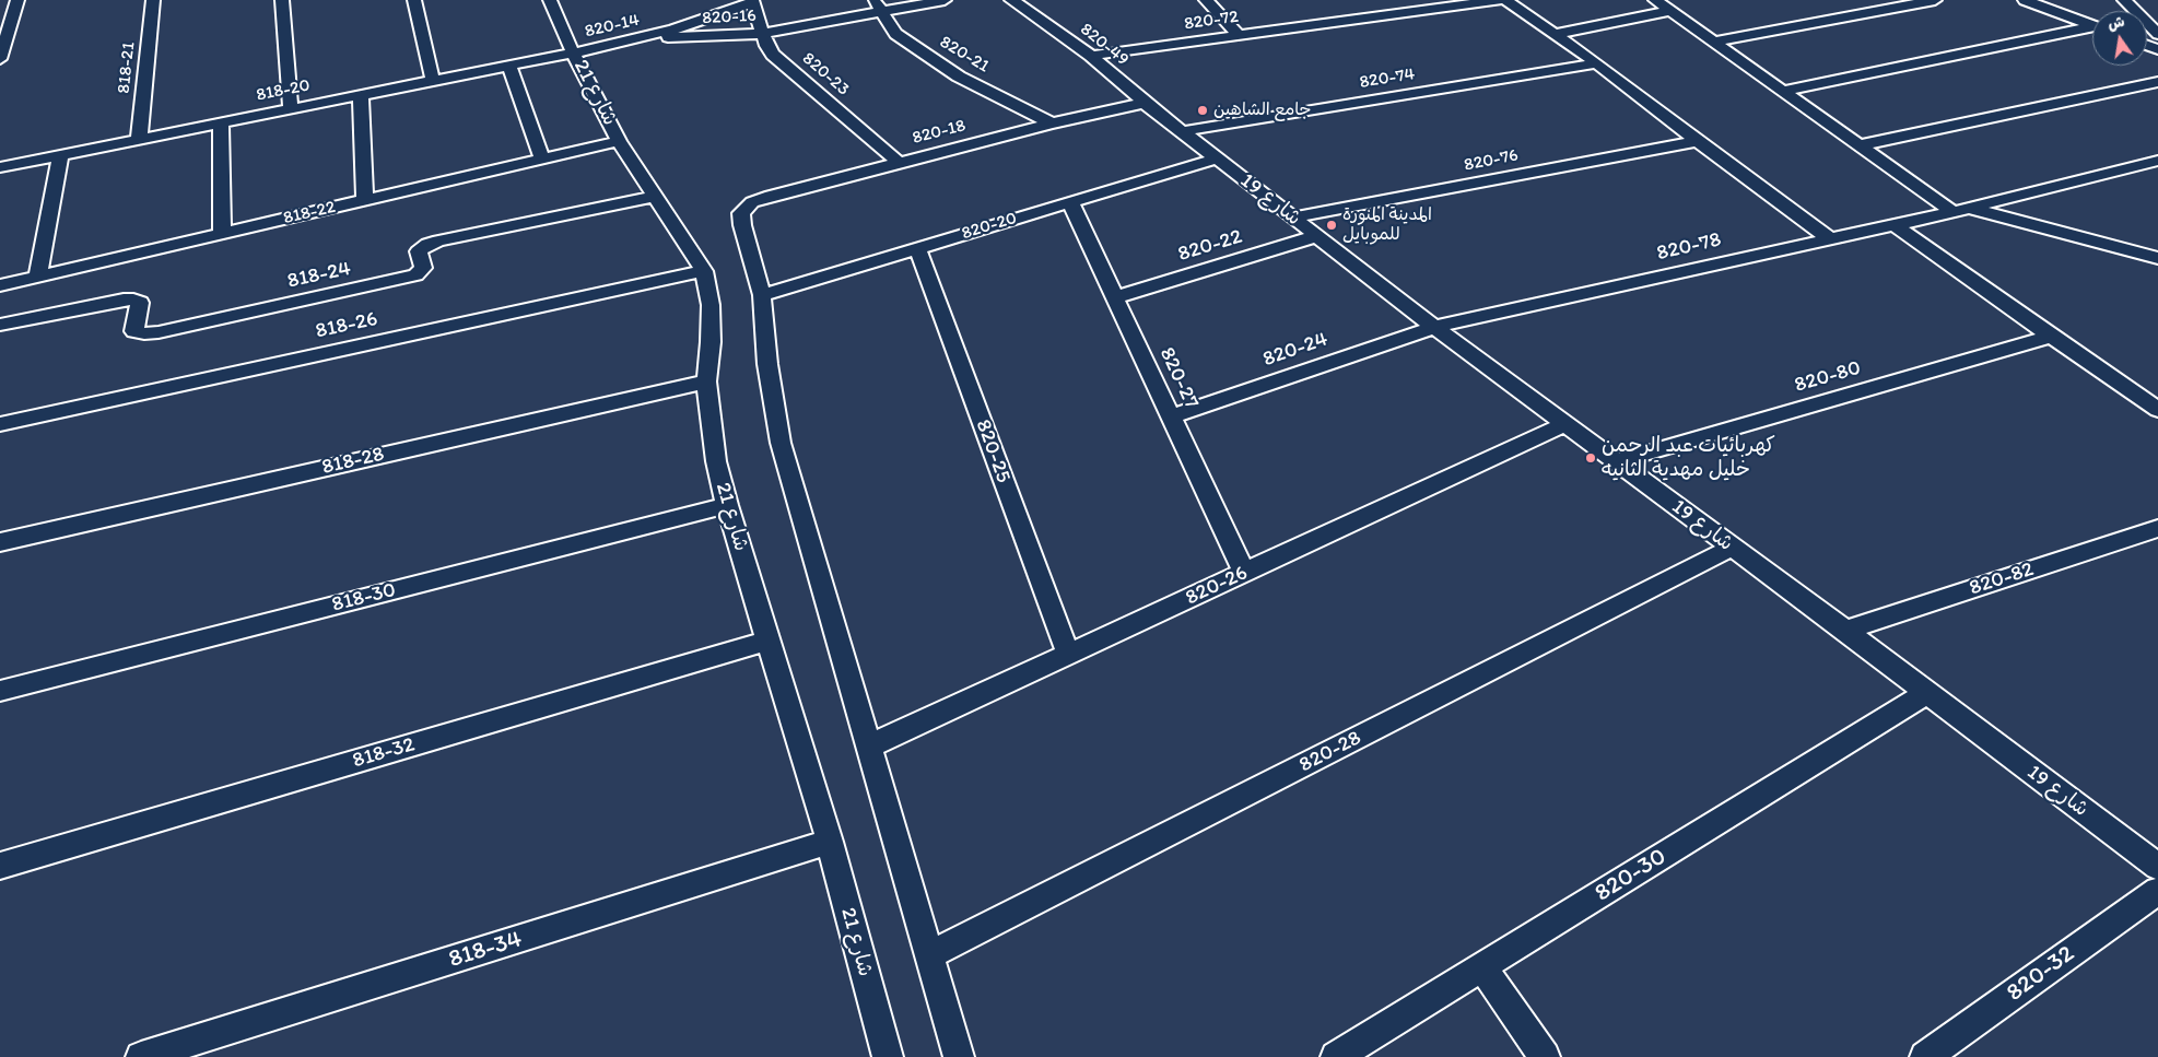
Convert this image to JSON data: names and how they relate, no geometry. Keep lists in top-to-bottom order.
{
  "streets": {
    "street": [
      "820-16",
      "820-72",
      "820-14",
      "820-49",
      "820-21",
      "818-21",
      "820-23",
      "820-74",
      "818-20",
      "شارع 21",
      "820-18",
      "820-76",
      "شارع 19",
      "818-22",
      "820-20",
      "820-22",
      "820-78",
      "818-24",
      "818-26",
      "820-24",
      "820-80",
      "820-27",
      "820-25",
      "818-28",
      "820-82",
      "820-26",
      "818-30",
      "820-28",
      "818-32",
      "820-30",
      "818-34",
      "820-32"
    ]
  },
  "crossings": [
    ["820-16", "820-14"],
    ["820-16", "820-21"],
    ["820-16", "820-23"],
    ["820-72", "820-49"],
    ["820-14", "820-23"],
    ["820-14", "818-20"],
    ["820-14", "شارع 21"],
    ["820-49", "820-18"],
    ["820-49", "شارع 19"],
    ["820-21", "820-18"],
    ["818-21", "818-20"],
    ["820-23", "820-18"],
    ["820-74", "شارع 19"],
    ["818-20", "شارع 21"],
    ["شارع 21", "818-22"],
    ["شارع 21", "818-24"],
    ["شارع 21", "818-26"],
    ["شارع 21", "818-28"],
    ["شارع 21", "818-30"],
    ["شارع 21", "818-32"],
    ["شارع 21", "818-34"],
    ["820-18", "شارع 19"],
    ["820-18", "820-20"],
    ["820-76", "شارع 19"],
    ["شارع 19", "820-20"],
    ["شارع 19", "820-22"],
    ["شارع 19", "820-78"],
    ["شارع 19", "820-24"],
    ["شارع 19", "820-80"],
    ["شارع 19", "820-82"],
    ["شارع 19", "820-26"],
    ["شارع 19", "820-28"],
    ["شارع 19", "820-30"],
    ["820-20", "820-27"],
    ["820-20", "820-25"],
    ["820-22", "820-27"],
    ["820-78", "820-24"],
    ["820-24", "820-27"],
    ["820-27", "820-26"],
    ["820-25", "820-26"]
  ],
  "places": ["جامع الشاهين", "المدينة المنورة للموبايل", "كهربائيات عبد الرحمن خليل مهدية الثانيه"],
  "north": "top"
}
